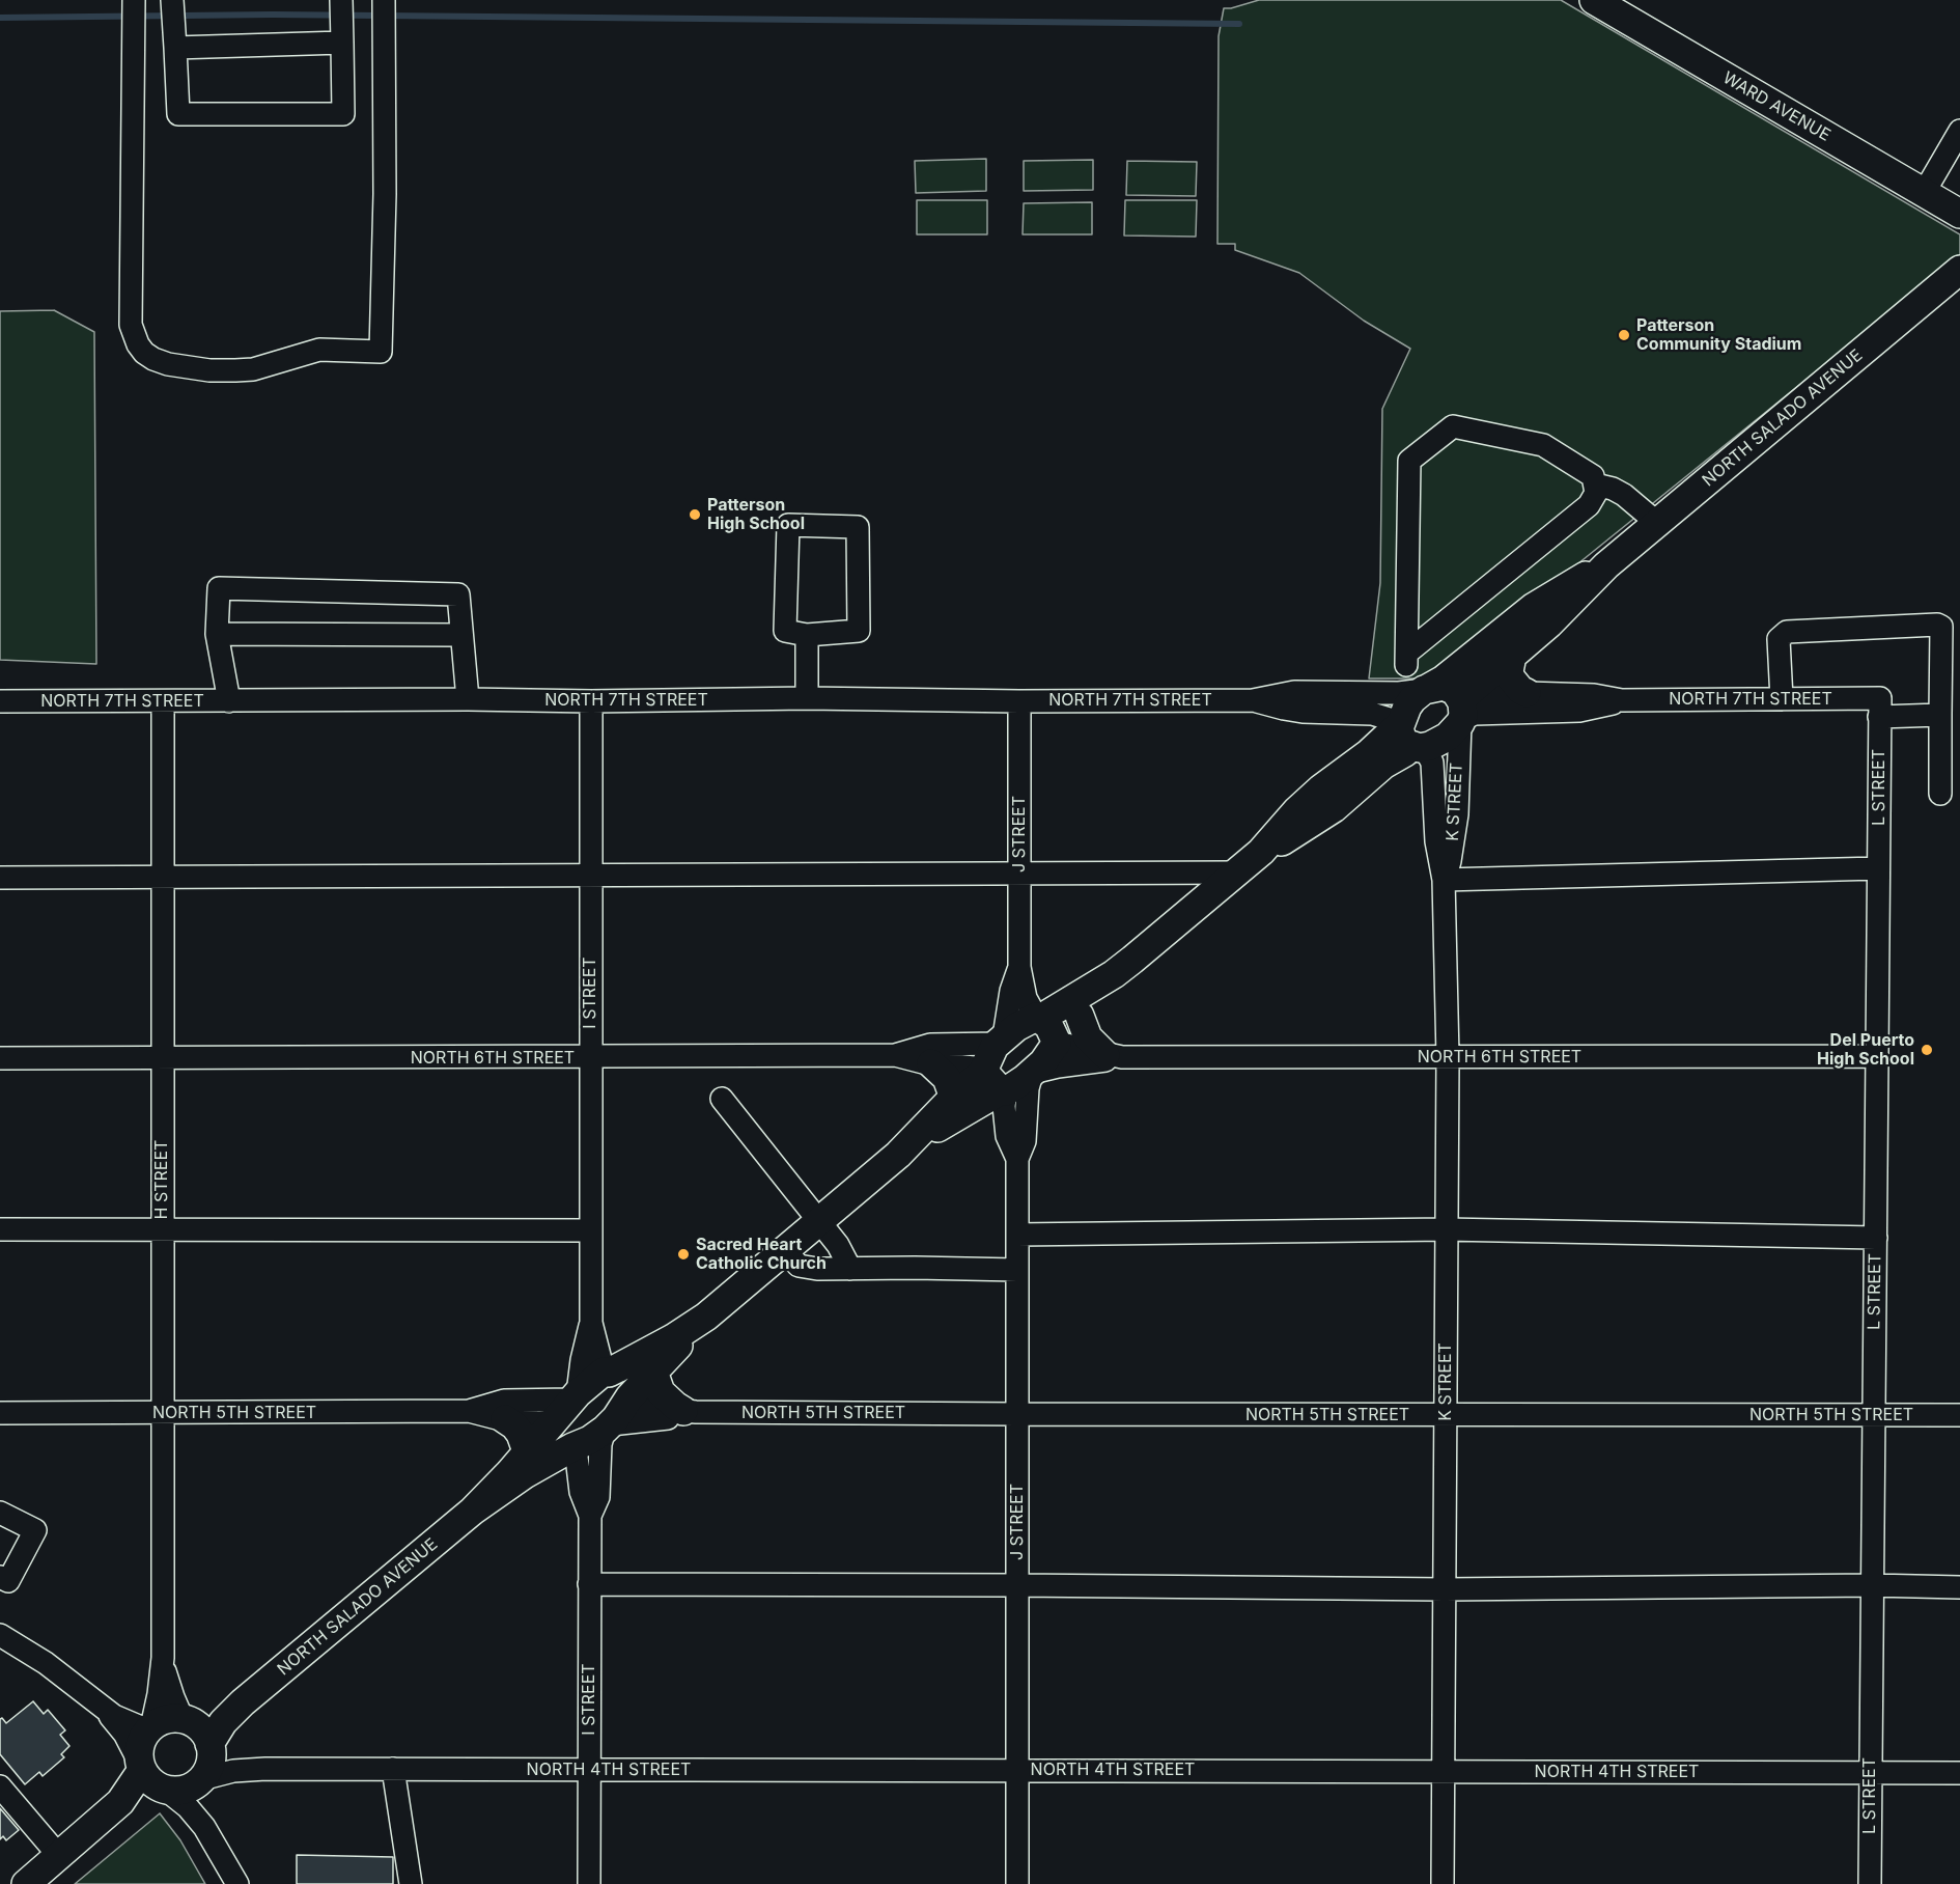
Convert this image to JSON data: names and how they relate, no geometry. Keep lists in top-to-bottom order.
{
  "streets": {
    "main road": ["WARD AVENUE", "NORTH SALADO AVENUE"],
    "street": [
      "NORTH 7TH STREET",
      "L STREET",
      "K STREET",
      "J STREET",
      "I STREET",
      "NORTH 6TH STREET",
      "H STREET",
      "NORTH 5TH STREET",
      "NORTH 4TH STREET"
    ]
  },
  "crossings": [
    ["NORTH SALADO AVENUE", "NORTH 7TH STREET"],
    ["NORTH SALADO AVENUE", "K STREET"],
    ["NORTH SALADO AVENUE", "J STREET"],
    ["NORTH SALADO AVENUE", "I STREET"],
    ["NORTH SALADO AVENUE", "NORTH 6TH STREET"],
    ["NORTH SALADO AVENUE", "H STREET"],
    ["NORTH SALADO AVENUE", "NORTH 5TH STREET"],
    ["NORTH SALADO AVENUE", "NORTH 4TH STREET"],
    ["NORTH 7TH STREET", "L STREET"],
    ["NORTH 7TH STREET", "K STREET"],
    ["NORTH 7TH STREET", "J STREET"],
    ["NORTH 7TH STREET", "I STREET"],
    ["NORTH 7TH STREET", "H STREET"],
    ["L STREET", "NORTH 6TH STREET"],
    ["L STREET", "NORTH 5TH STREET"],
    ["L STREET", "NORTH 4TH STREET"],
    ["K STREET", "NORTH 6TH STREET"],
    ["K STREET", "NORTH 5TH STREET"],
    ["K STREET", "NORTH 4TH STREET"],
    ["J STREET", "NORTH 6TH STREET"],
    ["J STREET", "NORTH 5TH STREET"],
    ["J STREET", "NORTH 4TH STREET"],
    ["I STREET", "NORTH 6TH STREET"],
    ["I STREET", "NORTH 5TH STREET"],
    ["I STREET", "NORTH 4TH STREET"],
    ["NORTH 6TH STREET", "H STREET"],
    ["H STREET", "NORTH 5TH STREET"],
    ["H STREET", "NORTH 4TH STREET"]
  ],
  "places": [
    "Patterson Community Stadium",
    "Patterson High School",
    "Del Puerto High School",
    "Sacred Heart Catholic Church"
  ]
}
